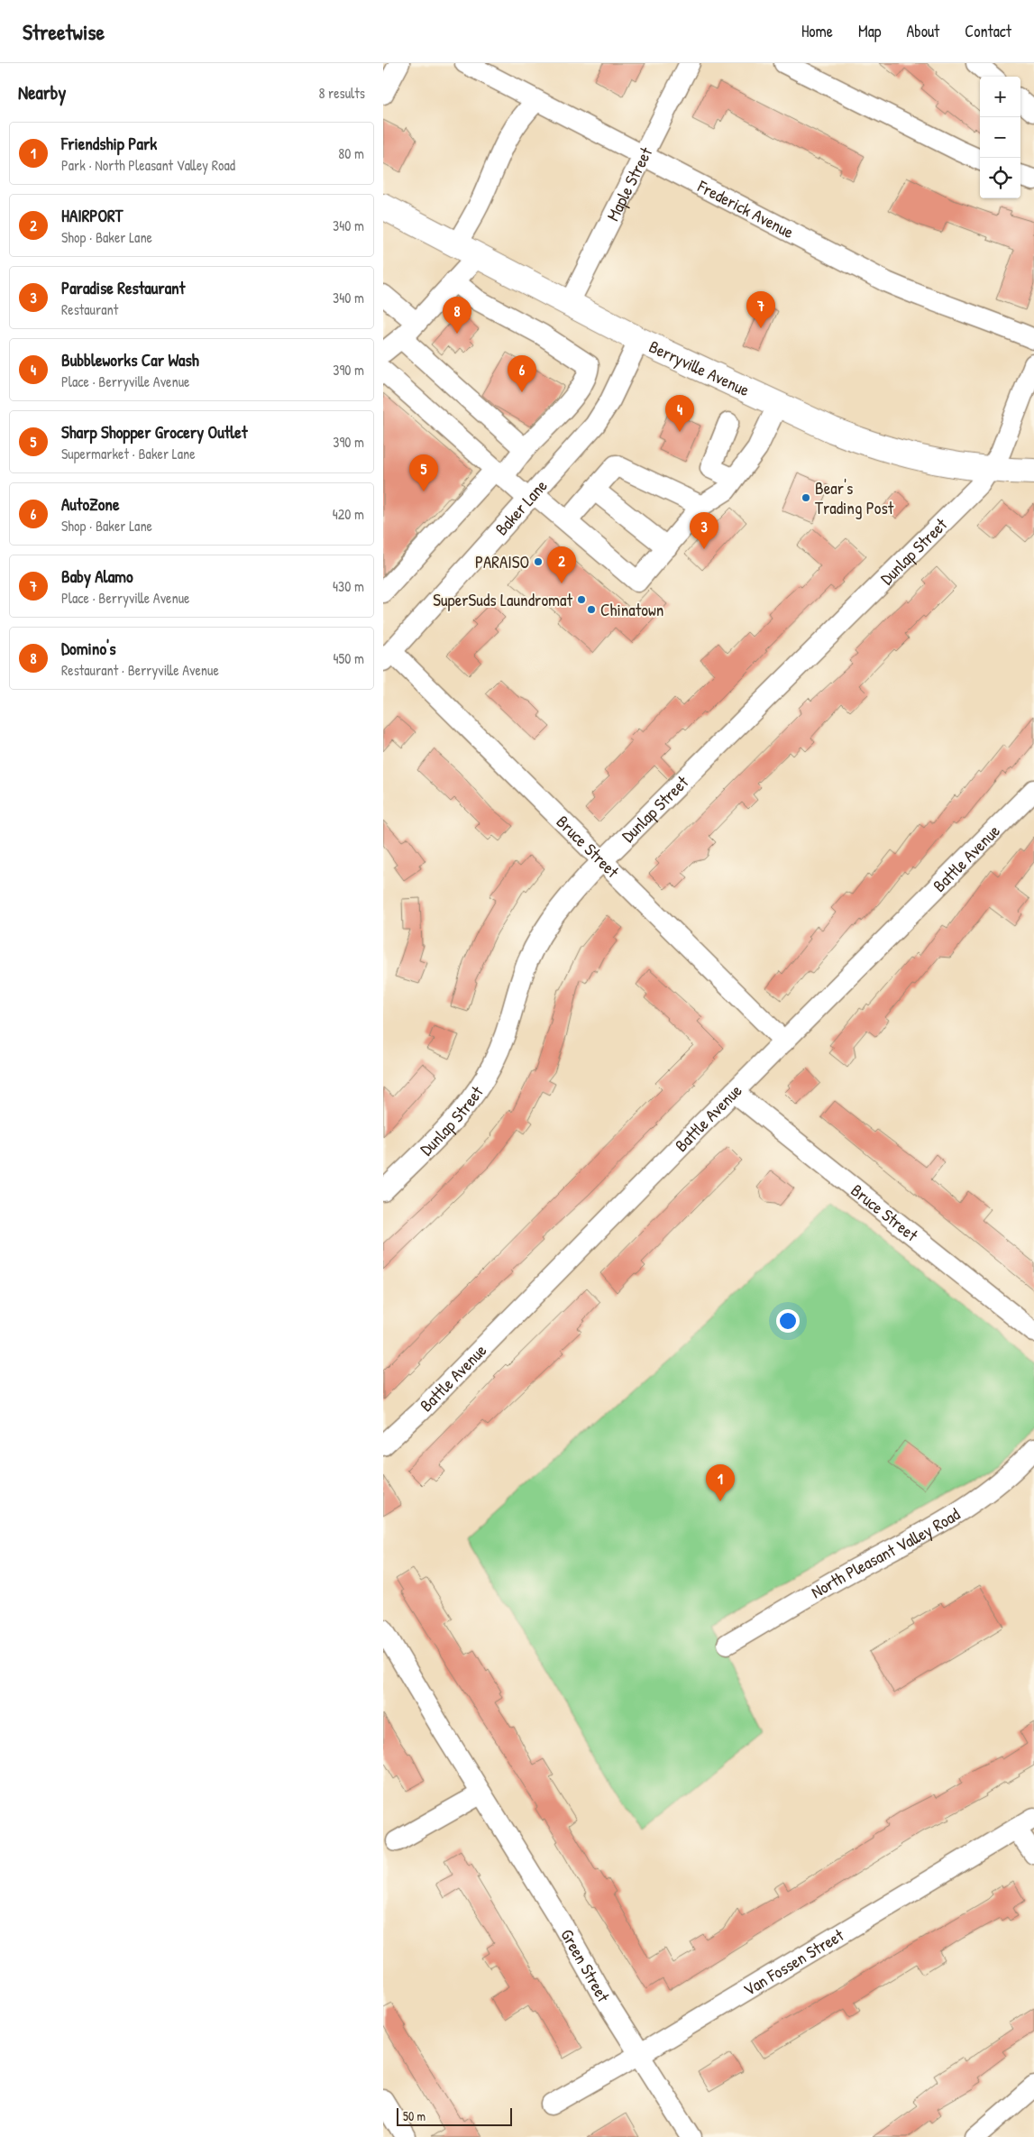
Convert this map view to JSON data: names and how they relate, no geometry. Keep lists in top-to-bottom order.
{
  "streets": {
    "main road": ["Berryville Avenue"],
    "street": [
      "Maple Street",
      "Frederick Avenue",
      "Baker Lane",
      "Dunlap Street",
      "Bruce Street",
      "Battle Avenue",
      "North Pleasant Valley Road",
      "Van Fossen Street",
      "Green Street"
    ]
  },
  "crossings": [
    ["Maple Street", "Frederick Avenue"],
    ["Maple Street", "Berryville Avenue"],
    ["Berryville Avenue", "Baker Lane"],
    ["Berryville Avenue", "Dunlap Street"],
    ["Baker Lane", "Bruce Street"],
    ["Dunlap Street", "Bruce Street"],
    ["Bruce Street", "Battle Avenue"],
    ["Van Fossen Street", "Green Street"]
  ],
  "places": [
    "Bear's Trading Post",
    "PARAISO",
    "SuperSuds Laundromat",
    "Chinatown"
  ],
  "scale_bar": "50 m",
  "page": {
    "header": "Streetwise",
    "nav": [
      "Home",
      "Map",
      "About",
      "Contact"
    ],
    "heading": ["Nearby", "8 results"],
    "map_buttons": ["+", "−"],
    "list": [
      {
        "mark": "1",
        "name": "Friendship Park",
        "note": "Park · North Pleasant Valley Road",
        "value": "80 m"
      },
      {
        "mark": "2",
        "name": "HAIRPORT",
        "note": "Shop · Baker Lane",
        "value": "340 m"
      },
      {
        "mark": "3",
        "name": "Paradise Restaurant",
        "note": "Restaurant",
        "value": "340 m"
      },
      {
        "mark": "4",
        "name": "Bubbleworks Car Wash",
        "note": "Place · Berryville Avenue",
        "value": "390 m"
      },
      {
        "mark": "5",
        "name": "Sharp Shopper Grocery Outlet",
        "note": "Supermarket · Baker Lane",
        "value": "390 m"
      },
      {
        "mark": "6",
        "name": "AutoZone",
        "note": "Shop · Baker Lane",
        "value": "420 m"
      },
      {
        "mark": "7",
        "name": "Baby Alamo",
        "note": "Place · Berryville Avenue",
        "value": "430 m"
      },
      {
        "mark": "8",
        "name": "Domino's",
        "note": "Restaurant · Berryville Avenue",
        "value": "450 m"
      }
    ],
    "pins": [
      "7",
      "8",
      "6",
      "4",
      "5",
      "3",
      "2",
      "1"
    ],
    "scale": "50 m"
  }
}
